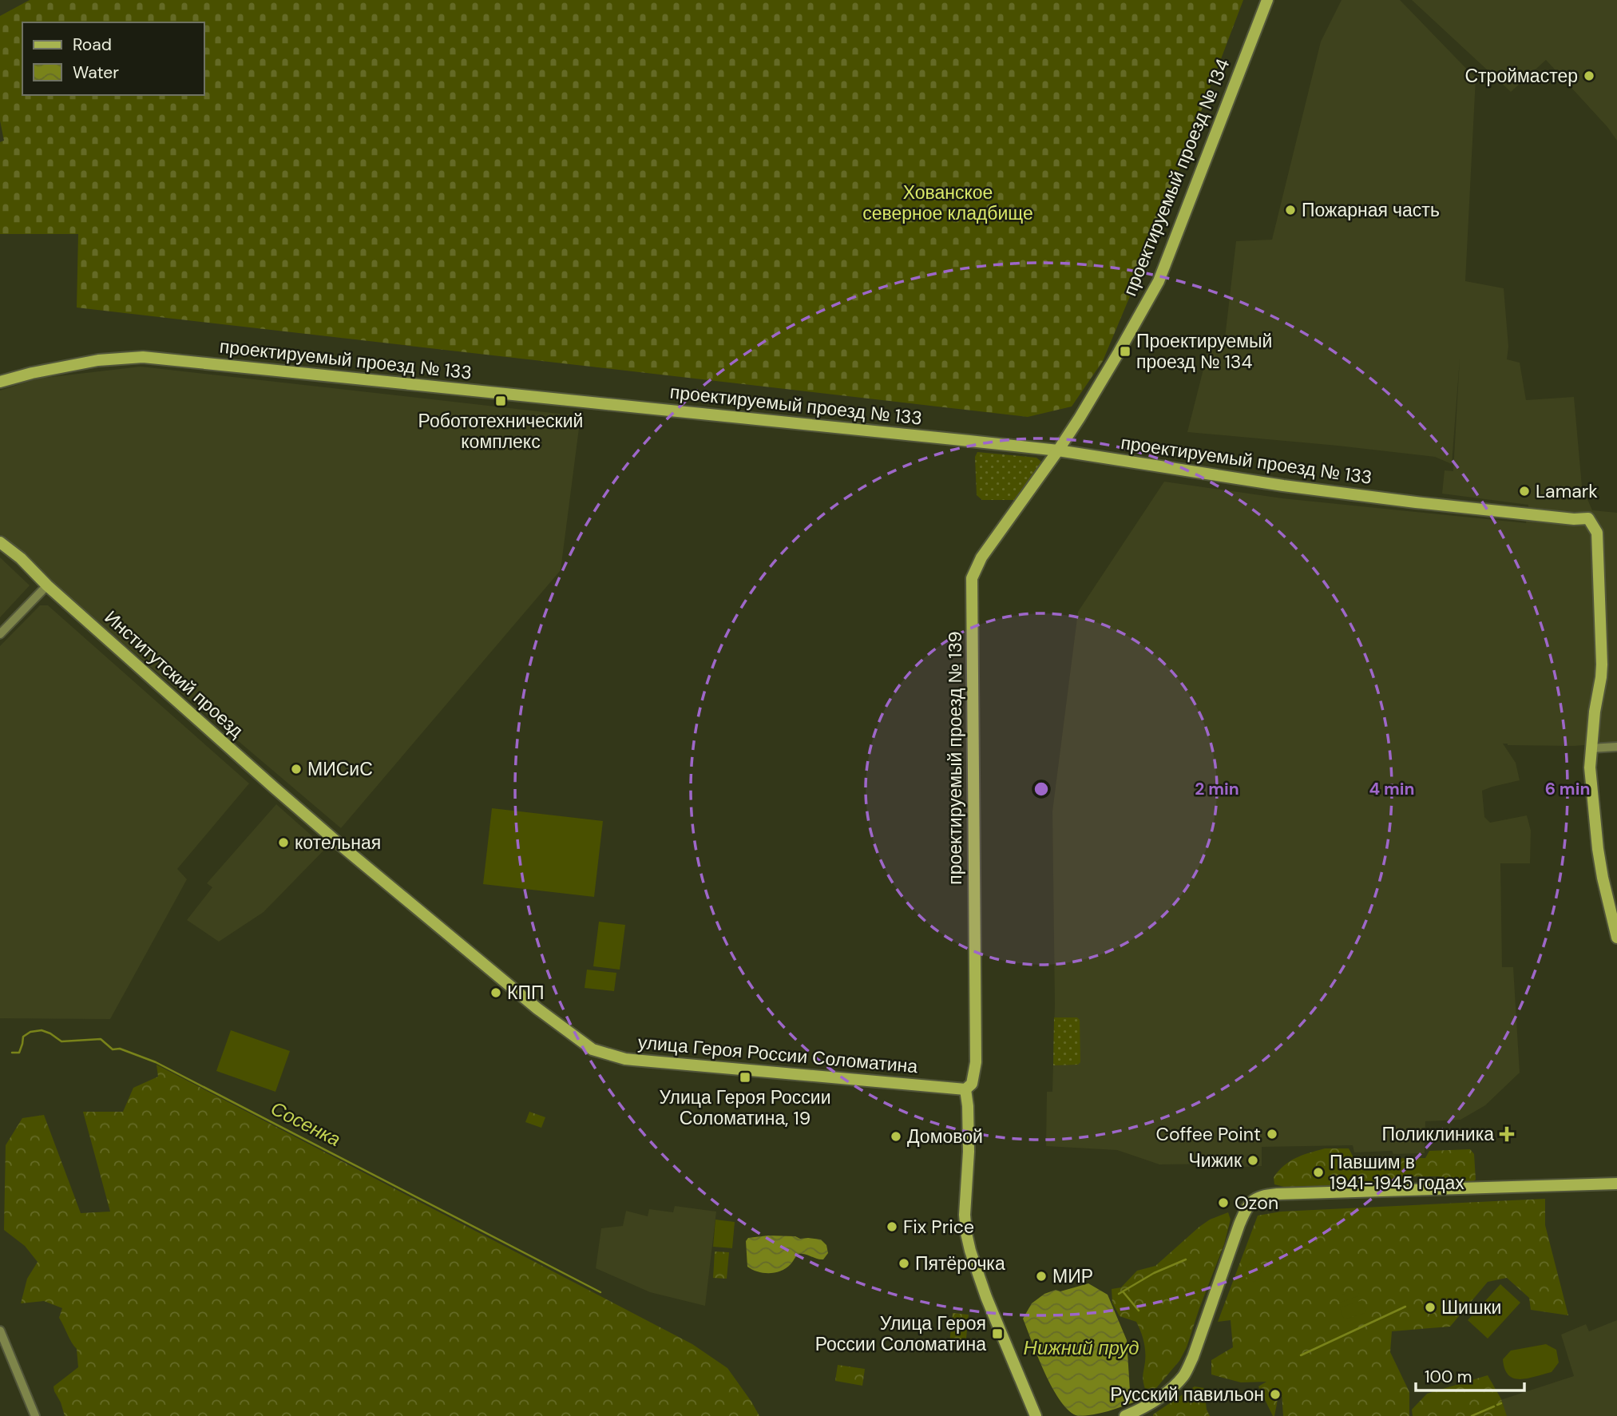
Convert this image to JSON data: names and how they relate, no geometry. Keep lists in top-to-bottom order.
{
  "streets": {
    "street": [
      "проектируемый проезд № 134",
      "проектируемый проезд № 133",
      "Институтский проезд",
      "проектируемый проезд № 139",
      "улица Героя России Соломатина"
    ]
  },
  "crossings": [
    ["проектируемый проезд № 134", "проектируемый проезд № 133"],
    ["проектируемый проезд № 134", "проектируемый проезд № 139"],
    ["проектируемый проезд № 133", "проектируемый проезд № 139"],
    ["Институтский проезд", "улица Героя России Соломатина"],
    ["проектируемый проезд № 139", "улица Героя России Соломатина"]
  ],
  "water": ["Сосенка", "Нижний пруд"],
  "parks": ["Хованское северное кладбище"],
  "places": {
    "other": [
      "Строймастер",
      "Пожарная часть",
      "Lamark",
      "МИСиС",
      "котельная",
      "КПП",
      "Coffee Point",
      "Домовой",
      "Чижик",
      "Павшим в 1941-1945 годах",
      "Ozon",
      "Fix Price",
      "Пятёрочка",
      "МИР",
      "Шишки",
      "Русский павильон"
    ],
    "transit": [
      "Проектируемый проезд № 134",
      "Робототехнический комплекс",
      "Улица Героя России Соломатина, 19",
      "Улица Героя России Соломатина"
    ],
    "health": ["Поликлиника"]
  },
  "legend": ["Road", "Water"],
  "scale_bar": "100 m",
  "rings": ["2 min", "4 min", "6 min"]
}
